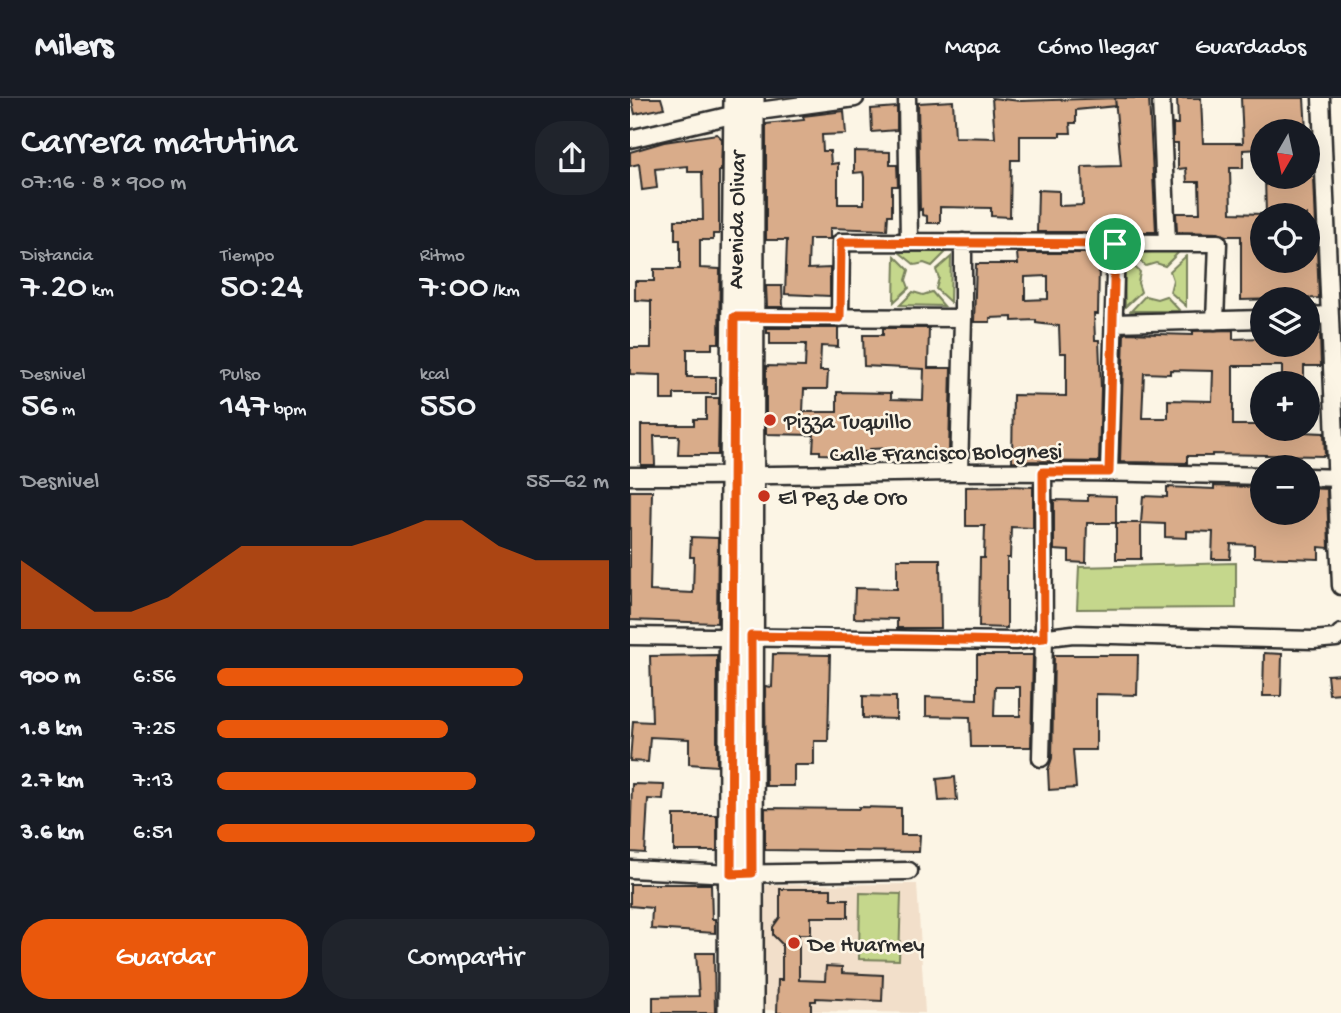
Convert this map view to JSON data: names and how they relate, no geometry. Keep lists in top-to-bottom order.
{
  "streets": {
    "street": ["Avenida Olivar", "Calle Francisco Bolognesi"]
  },
  "crossings": [
    ["Avenida Olivar", "Calle Francisco Bolognesi"]
  ],
  "places": ["Pizza Tuquillo", "El Pez de Oro", "De Huarmey"],
  "north": "bottom",
  "page": {
    "header": "Milers",
    "nav": ["Mapa", "Cómo llegar", "Guardados"],
    "heading": ["Carrera matutina", "07:16 · 8 × 900 m"],
    "map_buttons": ["+", "−"],
    "stats": [
      ["Distancia", "7.20 km"],
      ["Tiempo", "50:24"],
      ["Ritmo", "7:00 /km"],
      ["Desnivel", "56 m"],
      ["Pulso", "147 bpm"],
      ["kcal", "550"]
    ],
    "chart": ["Desnivel", "55–62 m"],
    "list": [
      {
        "name": "900 m",
        "note": "6:56"
      },
      {
        "name": "1.8 km",
        "note": "7:25"
      },
      {
        "name": "2.7 km",
        "note": "7:13"
      },
      {
        "name": "3.6 km",
        "note": "6:51"
      }
    ],
    "buttons": ["Guardar", "Compartir"]
  }
}
